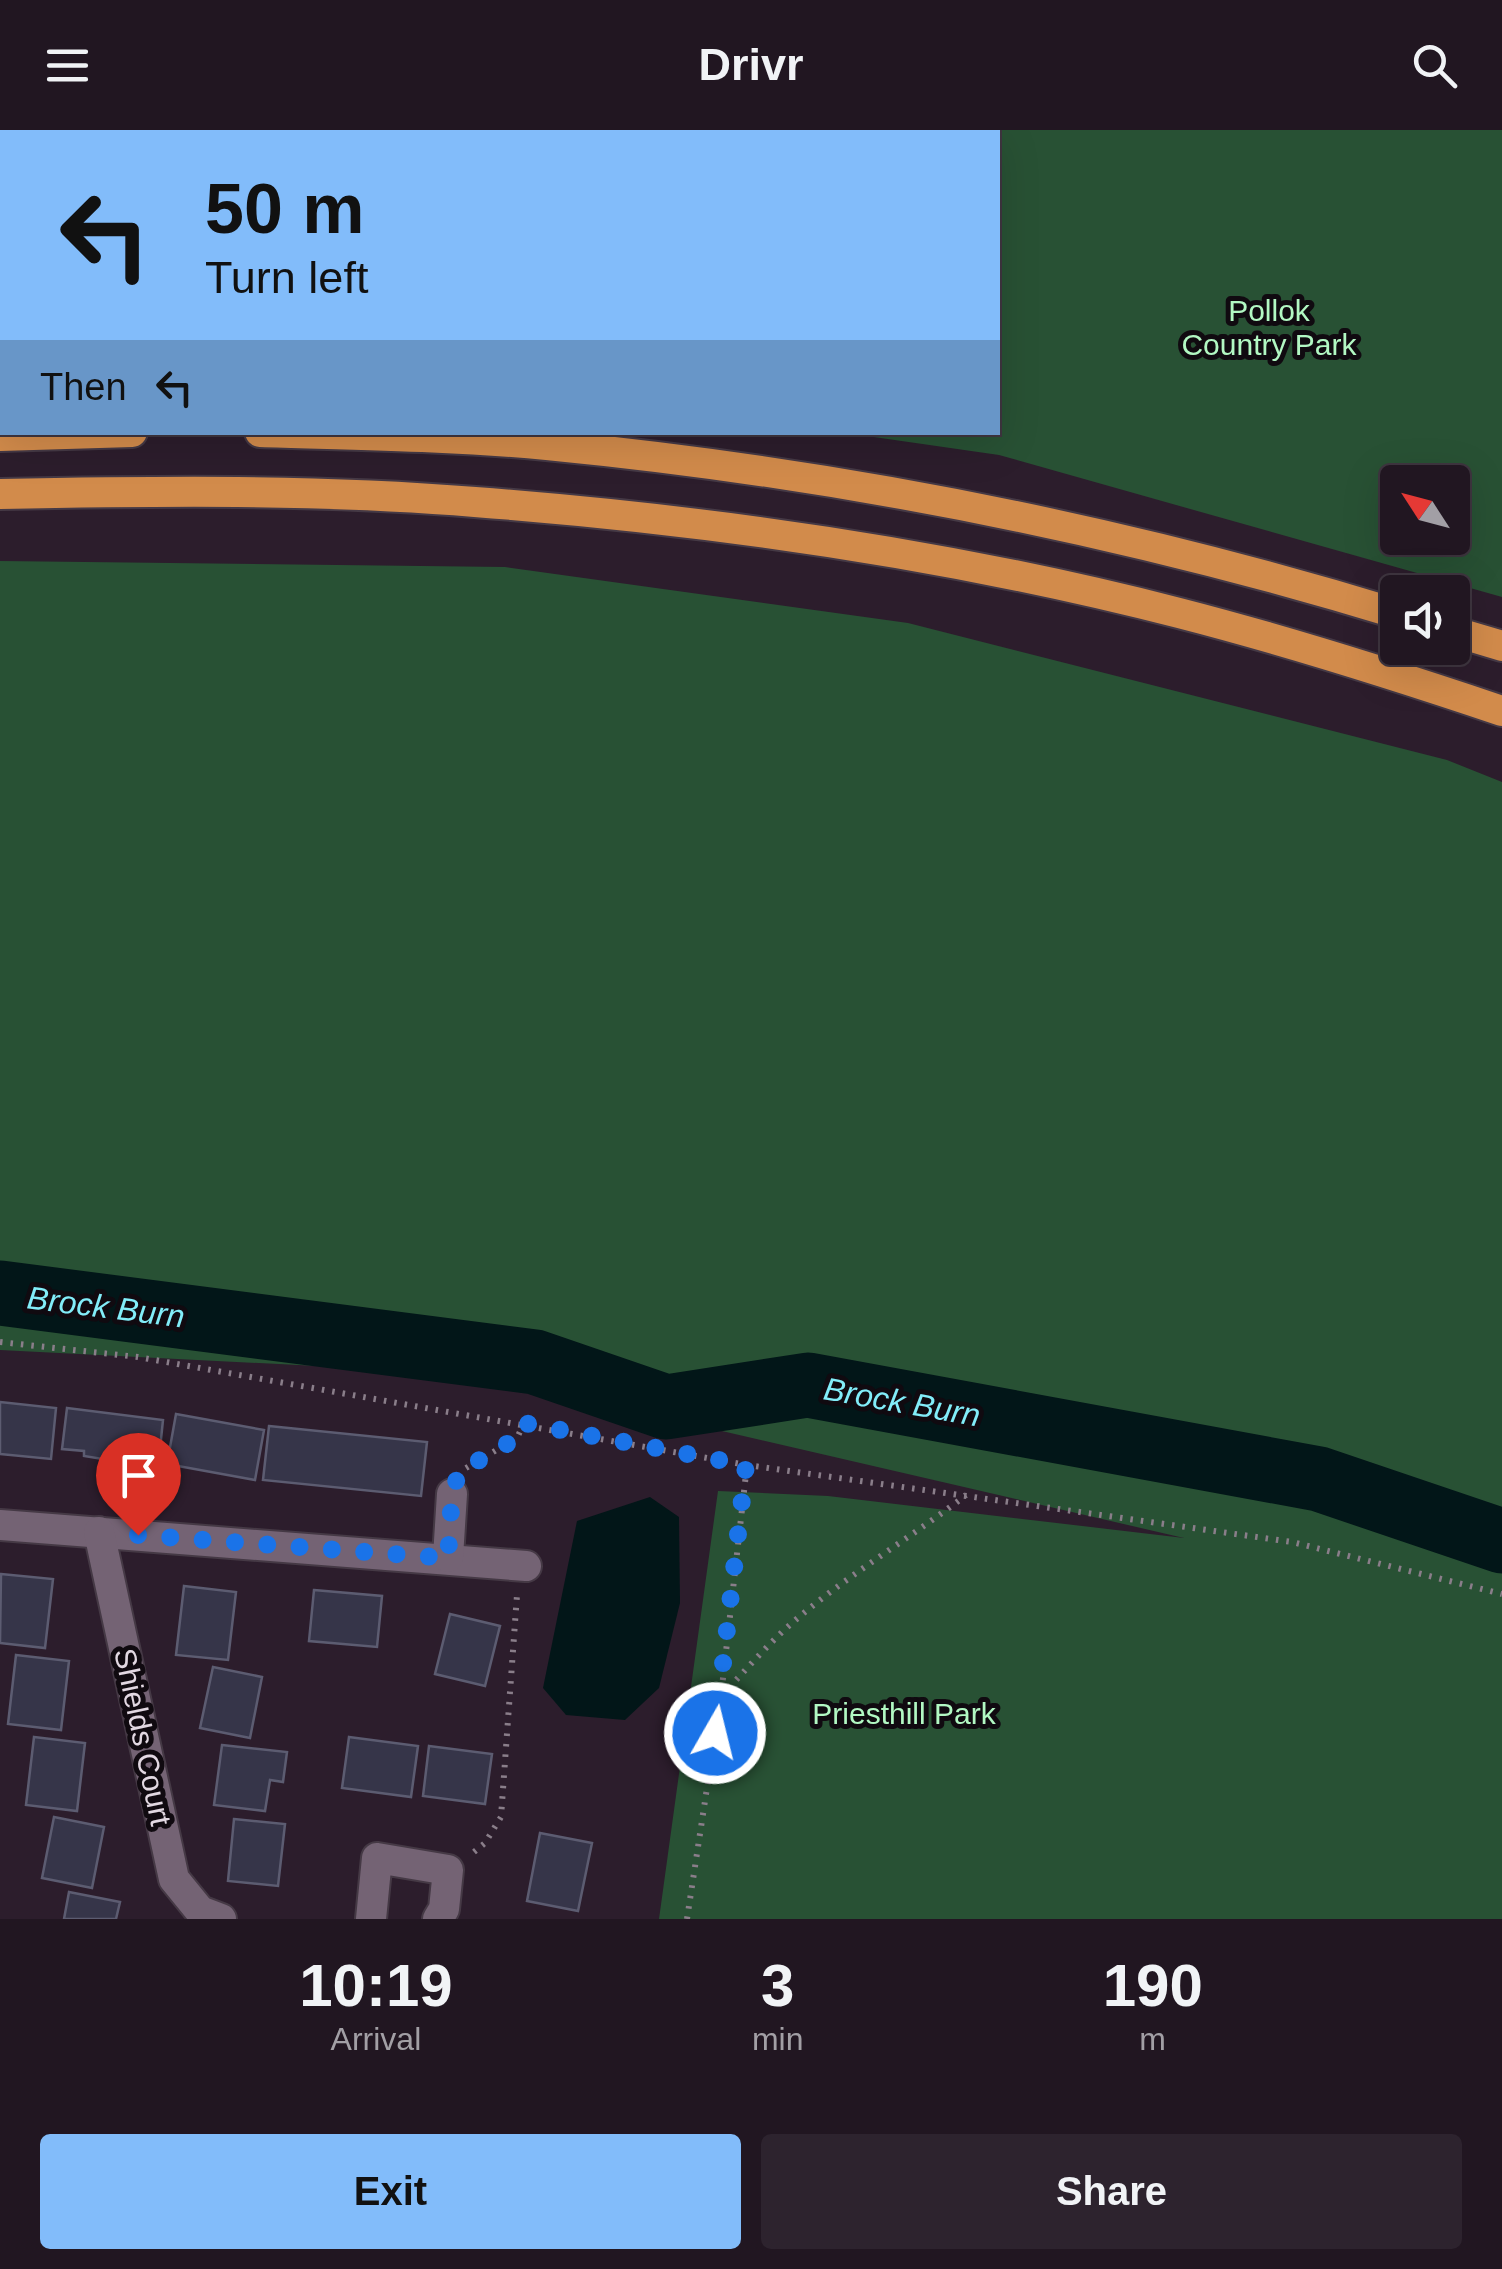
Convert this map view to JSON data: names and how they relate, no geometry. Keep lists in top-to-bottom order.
{
  "streets": {
    "street": ["Shields Court"]
  },
  "water": ["Brock Burn"],
  "parks": ["Pollok Country Park", "Priesthill Park"],
  "north": "top left",
  "page": {
    "header": "Drivr",
    "turn": ["50 m", "Turn left"],
    "then": "Then",
    "eta": [
      "10:19",
      "Arrival",
      "3",
      "min",
      "190",
      "m"
    ],
    "buttons": ["Exit", "Share"]
  }
}
